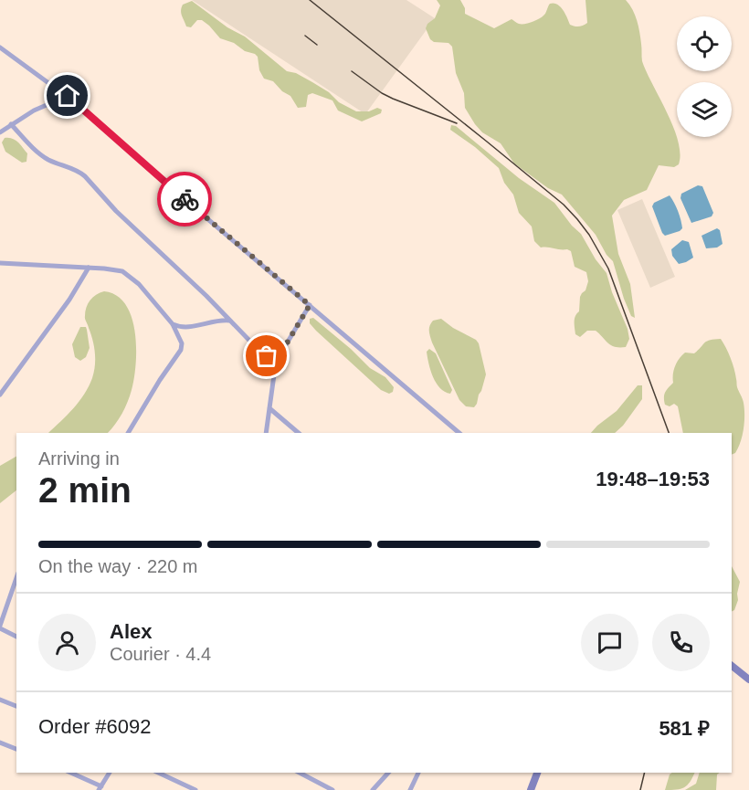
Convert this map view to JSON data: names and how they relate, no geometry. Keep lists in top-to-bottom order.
{
  "page": {
    "heading": ["2 min", "Arriving in", "19:48–19:53"],
    "panel": [
      "Alex",
      "Courier · 4.4",
      "Order #6092",
      "581 ₽"
    ],
    "bar": "On the way · 220 m"
  }
}
